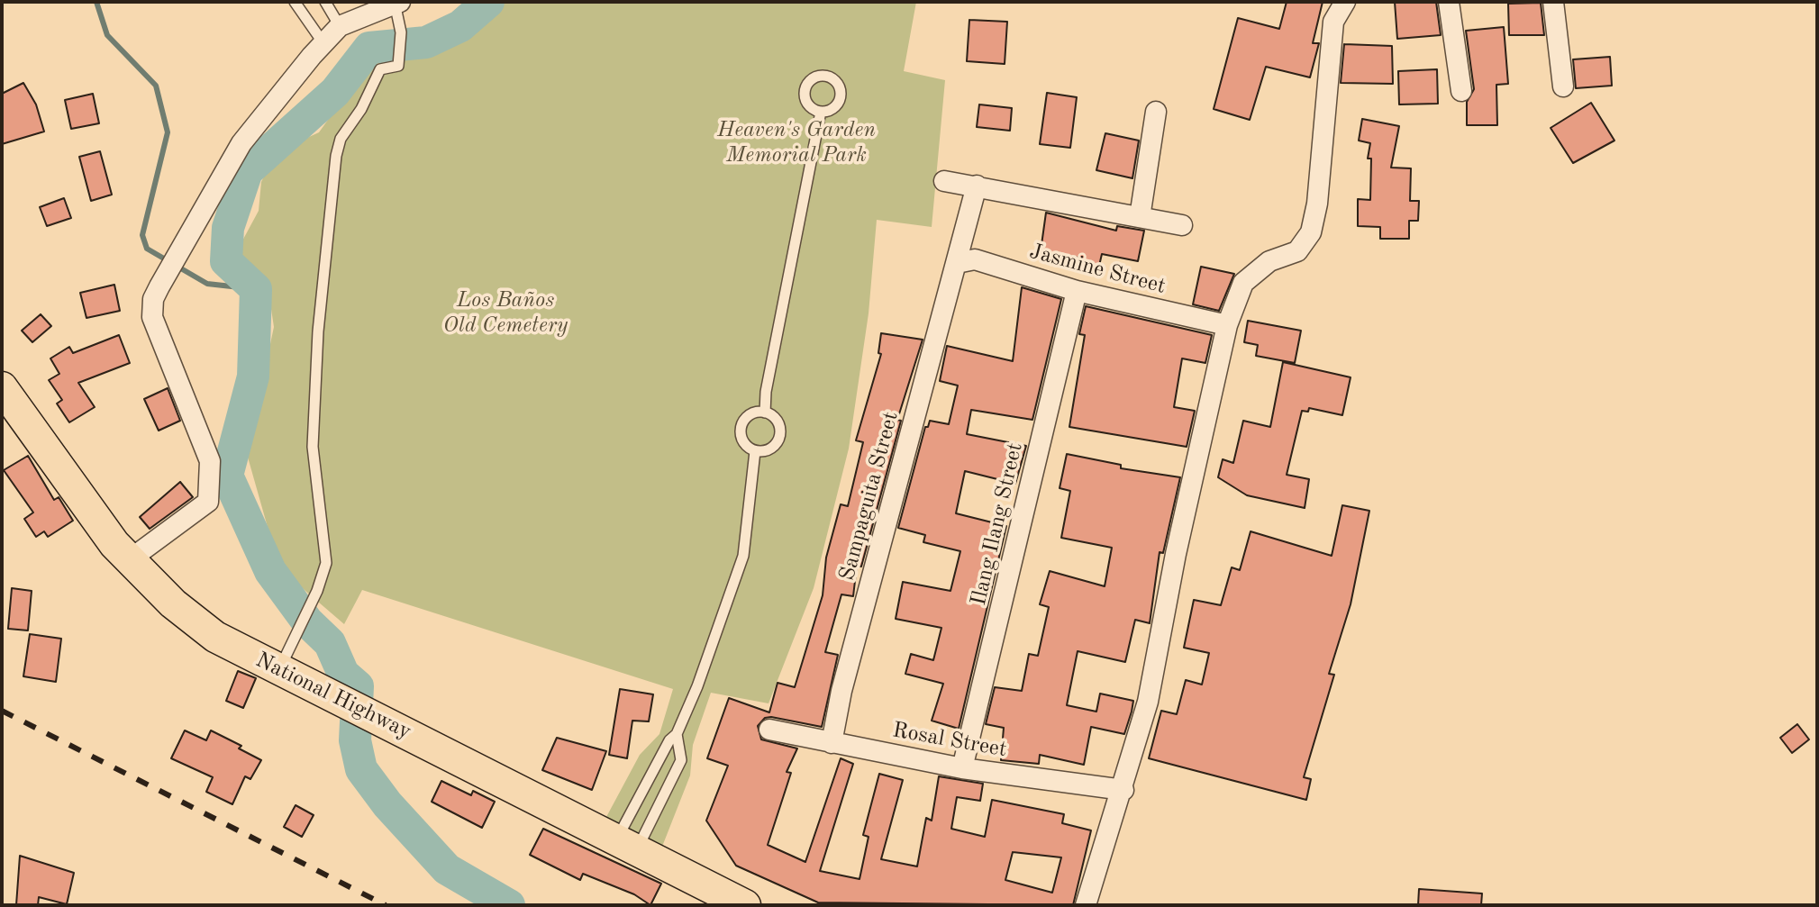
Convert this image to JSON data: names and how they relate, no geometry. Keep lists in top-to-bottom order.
{
  "streets": {
    "main road": ["National Highway"],
    "street": [
      "Jasmine Street",
      "Sampaguita Street",
      "Ilang Ilang Street",
      "Rosal Street"
    ]
  },
  "crossings": [
    ["Jasmine Street", "Sampaguita Street"],
    ["Jasmine Street", "Ilang Ilang Street"],
    ["Sampaguita Street", "Rosal Street"],
    ["Ilang Ilang Street", "Rosal Street"]
  ],
  "parks": ["Heaven's Garden Memorial Park", "Los Baños Old Cemetery"]
}
